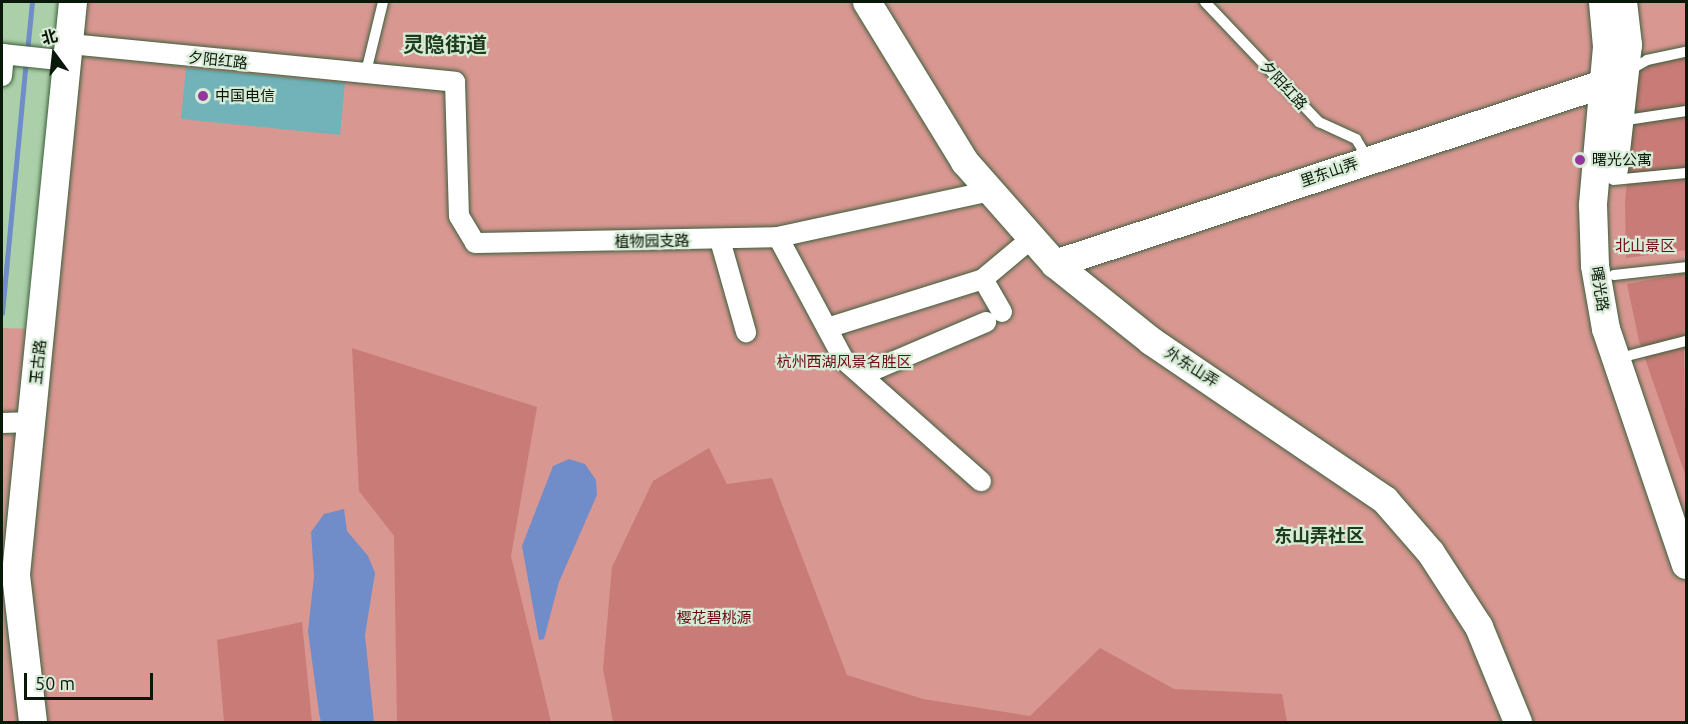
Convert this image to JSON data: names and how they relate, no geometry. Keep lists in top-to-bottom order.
{
  "streets": {
    "street": [
      "夕阳红路",
      "里东山弄",
      "植物园支路",
      "曙光路",
      "玉古路",
      "外东山弄"
    ]
  },
  "crossings": [
    ["夕阳红路", "里东山弄"],
    ["夕阳红路", "植物园支路"],
    ["夕阳红路", "玉古路"],
    ["里东山弄", "曙光路"],
    ["里东山弄", "外东山弄"],
    ["植物园支路", "外东山弄"]
  ],
  "districts": ["灵隐街道", "东山弄社区"],
  "parks": ["北山景区", "杭州西湖风景名胜区", "樱花碧桃源"],
  "places": ["中国电信", "曙光公寓"],
  "scale_bar": "50 m",
  "north": "top"
}
